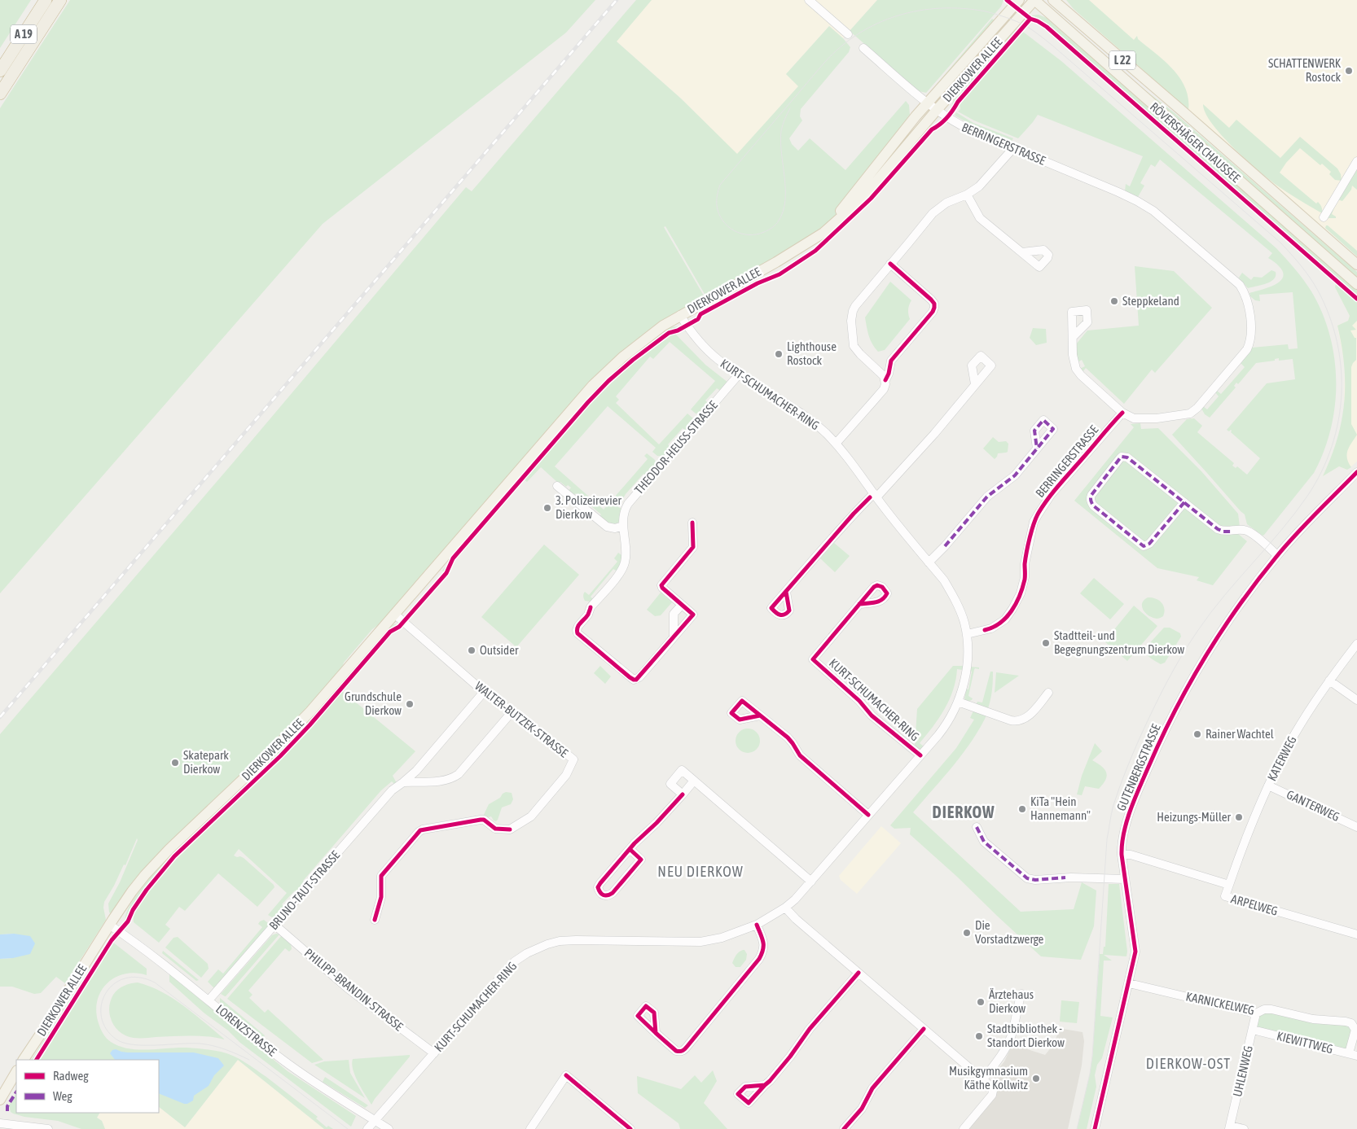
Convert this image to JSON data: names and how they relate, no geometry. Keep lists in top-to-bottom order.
{
  "streets": {
    "highway": ["A 19"],
    "main road": ["L 22", "DIERKOWER ALLEE", "RÖVERSHÄGER CHAUSSEE"],
    "street": [
      "BERRINGERSTRASSE",
      "KURT-SCHUMACHER-RING",
      "THEODOR-HEUSS-STRASSE",
      "WALTER-BUTZEK-STRASSE",
      "KATERWEG",
      "GUTENBERGSTRASSE",
      "GANTERWEG",
      "BRUNO-TAUT-STRASSE",
      "ARPELWEG",
      "PHILIPP-BRANDIN-STRASSE",
      "KARNICKELWEG",
      "LORENZSTRASSE",
      "KIEWITTWEG",
      "UHLENWEG"
    ]
  },
  "crossings": [
    ["DIERKOWER ALLEE", "RÖVERSHÄGER CHAUSSEE"],
    ["DIERKOWER ALLEE", "BERRINGERSTRASSE"],
    ["DIERKOWER ALLEE", "KURT-SCHUMACHER-RING"],
    ["DIERKOWER ALLEE", "WALTER-BUTZEK-STRASSE"],
    ["DIERKOWER ALLEE", "LORENZSTRASSE"],
    ["BERRINGERSTRASSE", "KURT-SCHUMACHER-RING"],
    ["KURT-SCHUMACHER-RING", "THEODOR-HEUSS-STRASSE"],
    ["KURT-SCHUMACHER-RING", "PHILIPP-BRANDIN-STRASSE"],
    ["KURT-SCHUMACHER-RING", "LORENZSTRASSE"],
    ["WALTER-BUTZEK-STRASSE", "BRUNO-TAUT-STRASSE"],
    ["KATERWEG", "GANTERWEG"],
    ["KATERWEG", "ARPELWEG"],
    ["GUTENBERGSTRASSE", "ARPELWEG"],
    ["GUTENBERGSTRASSE", "KARNICKELWEG"],
    ["BRUNO-TAUT-STRASSE", "PHILIPP-BRANDIN-STRASSE"],
    ["BRUNO-TAUT-STRASSE", "LORENZSTRASSE"],
    ["KARNICKELWEG", "KIEWITTWEG"],
    ["KARNICKELWEG", "UHLENWEG"],
    ["KIEWITTWEG", "UHLENWEG"]
  ],
  "districts": ["DIERKOW", "NEU DIERKOW", "DIERKOW-OST"],
  "places": [
    "SCHATTENWERK Rostock",
    "Steppkeland",
    "Lighthouse Rostock",
    "3. Polizeirevier Dierkow",
    "Stadtteil- und Begegnungszentrum Dierkow",
    "Outsider",
    "Grundschule Dierkow",
    "Rainer Wachtel",
    "Skatepark Dierkow",
    "KiTa \"Hein Hannemann\"",
    "Heizungs-Müller",
    "Die Vorstadtzwerge",
    "Ärztehaus Dierkow",
    "Stadtbibliothek - Standort Dierkow",
    "Musikgymnasium Käthe Kollwitz"
  ],
  "legend": ["Radweg", "Weg"]
}
